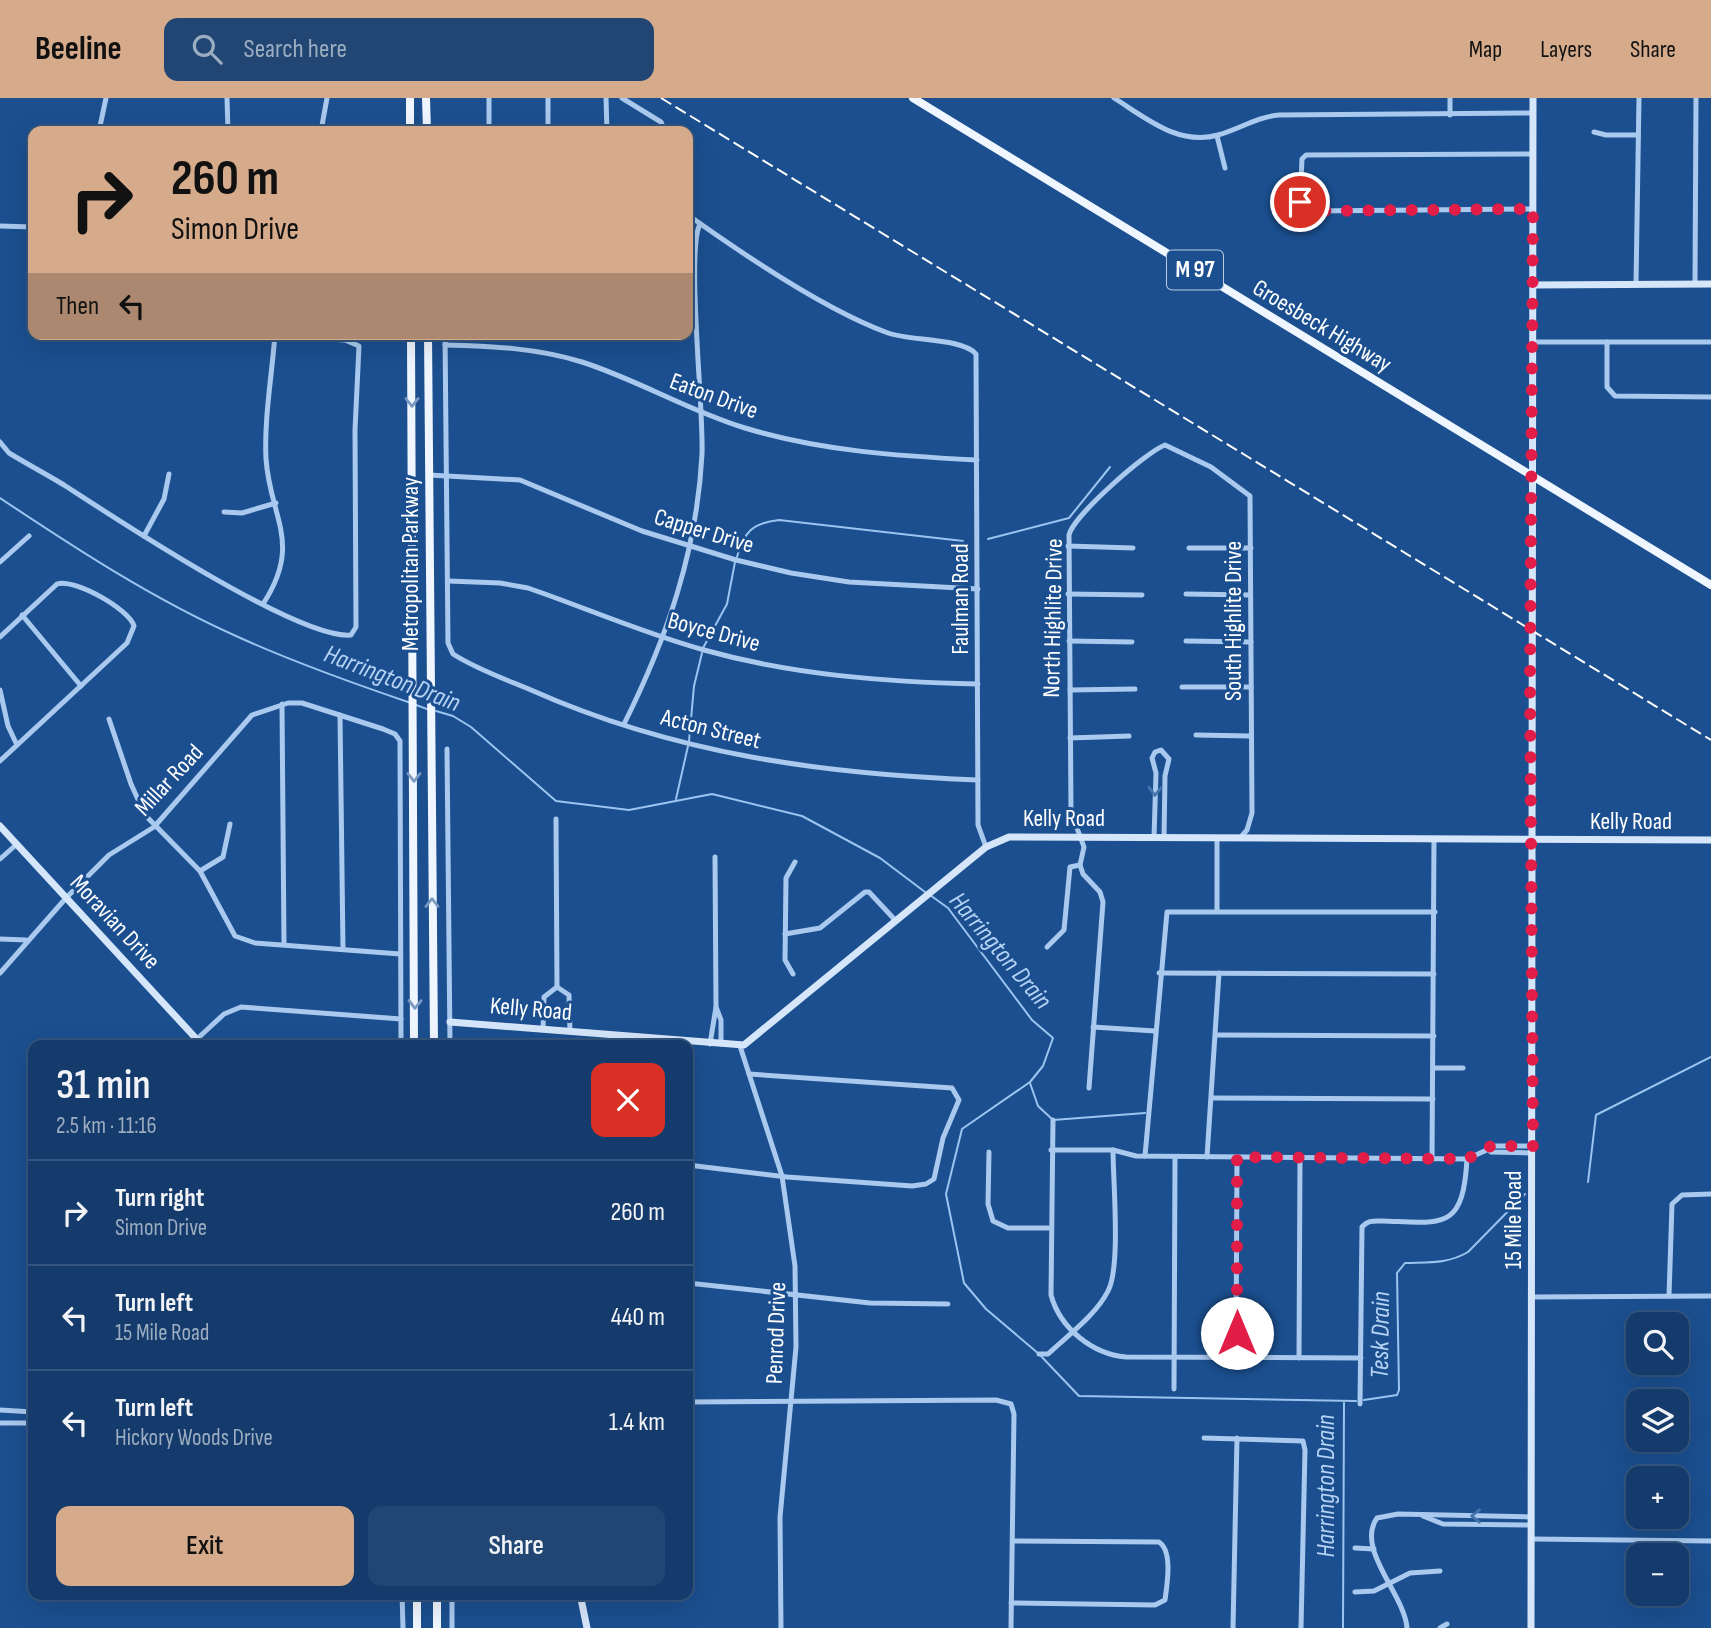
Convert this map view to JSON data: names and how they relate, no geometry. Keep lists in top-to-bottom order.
{
  "streets": {
    "main road": ["M 97", "Groesbeck Highway", "Metropolitan Parkway"],
    "street": [
      "Eaton Drive",
      "Capper Drive",
      "Faulman Road",
      "North Highlite Drive",
      "South Highlite Drive",
      "Boyce Drive",
      "Acton Street",
      "Millar Road",
      "Kelly Road",
      "Moravian Drive",
      "15 Mile Road",
      "Penrod Drive"
    ]
  },
  "crossings": [
    ["Groesbeck Highway", "15 Mile Road"],
    ["Eaton Drive", "Faulman Road"],
    ["Capper Drive", "Metropolitan Parkway"],
    ["Capper Drive", "Faulman Road"],
    ["Faulman Road", "Boyce Drive"],
    ["Faulman Road", "Acton Street"],
    ["Faulman Road", "Kelly Road"],
    ["North Highlite Drive", "South Highlite Drive"],
    ["North Highlite Drive", "Kelly Road"],
    ["South Highlite Drive", "Kelly Road"],
    ["Boyce Drive", "Acton Street"],
    ["Millar Road", "Moravian Drive"],
    ["Kelly Road", "15 Mile Road"],
    ["Kelly Road", "Penrod Drive"]
  ],
  "water": ["Harrington Drain", "Tesk Drain"],
  "page": {
    "header": "Beeline",
    "search": "Search here",
    "nav": ["Map", "Layers", "Share"],
    "turn": ["260 m", "Simon Drive"],
    "then": "Then",
    "heading": ["31 min", "2.5 km · 11:16"],
    "list": [
      {
        "name": "Turn right",
        "note": "Simon Drive",
        "value": "260 m"
      },
      {
        "name": "Turn left",
        "note": "15 Mile Road",
        "value": "440 m"
      },
      {
        "name": "Turn left",
        "note": "Hickory Woods Drive",
        "value": "1.4 km"
      }
    ],
    "map_buttons": ["+", "−"],
    "buttons": ["Exit", "Share"]
  }
}
